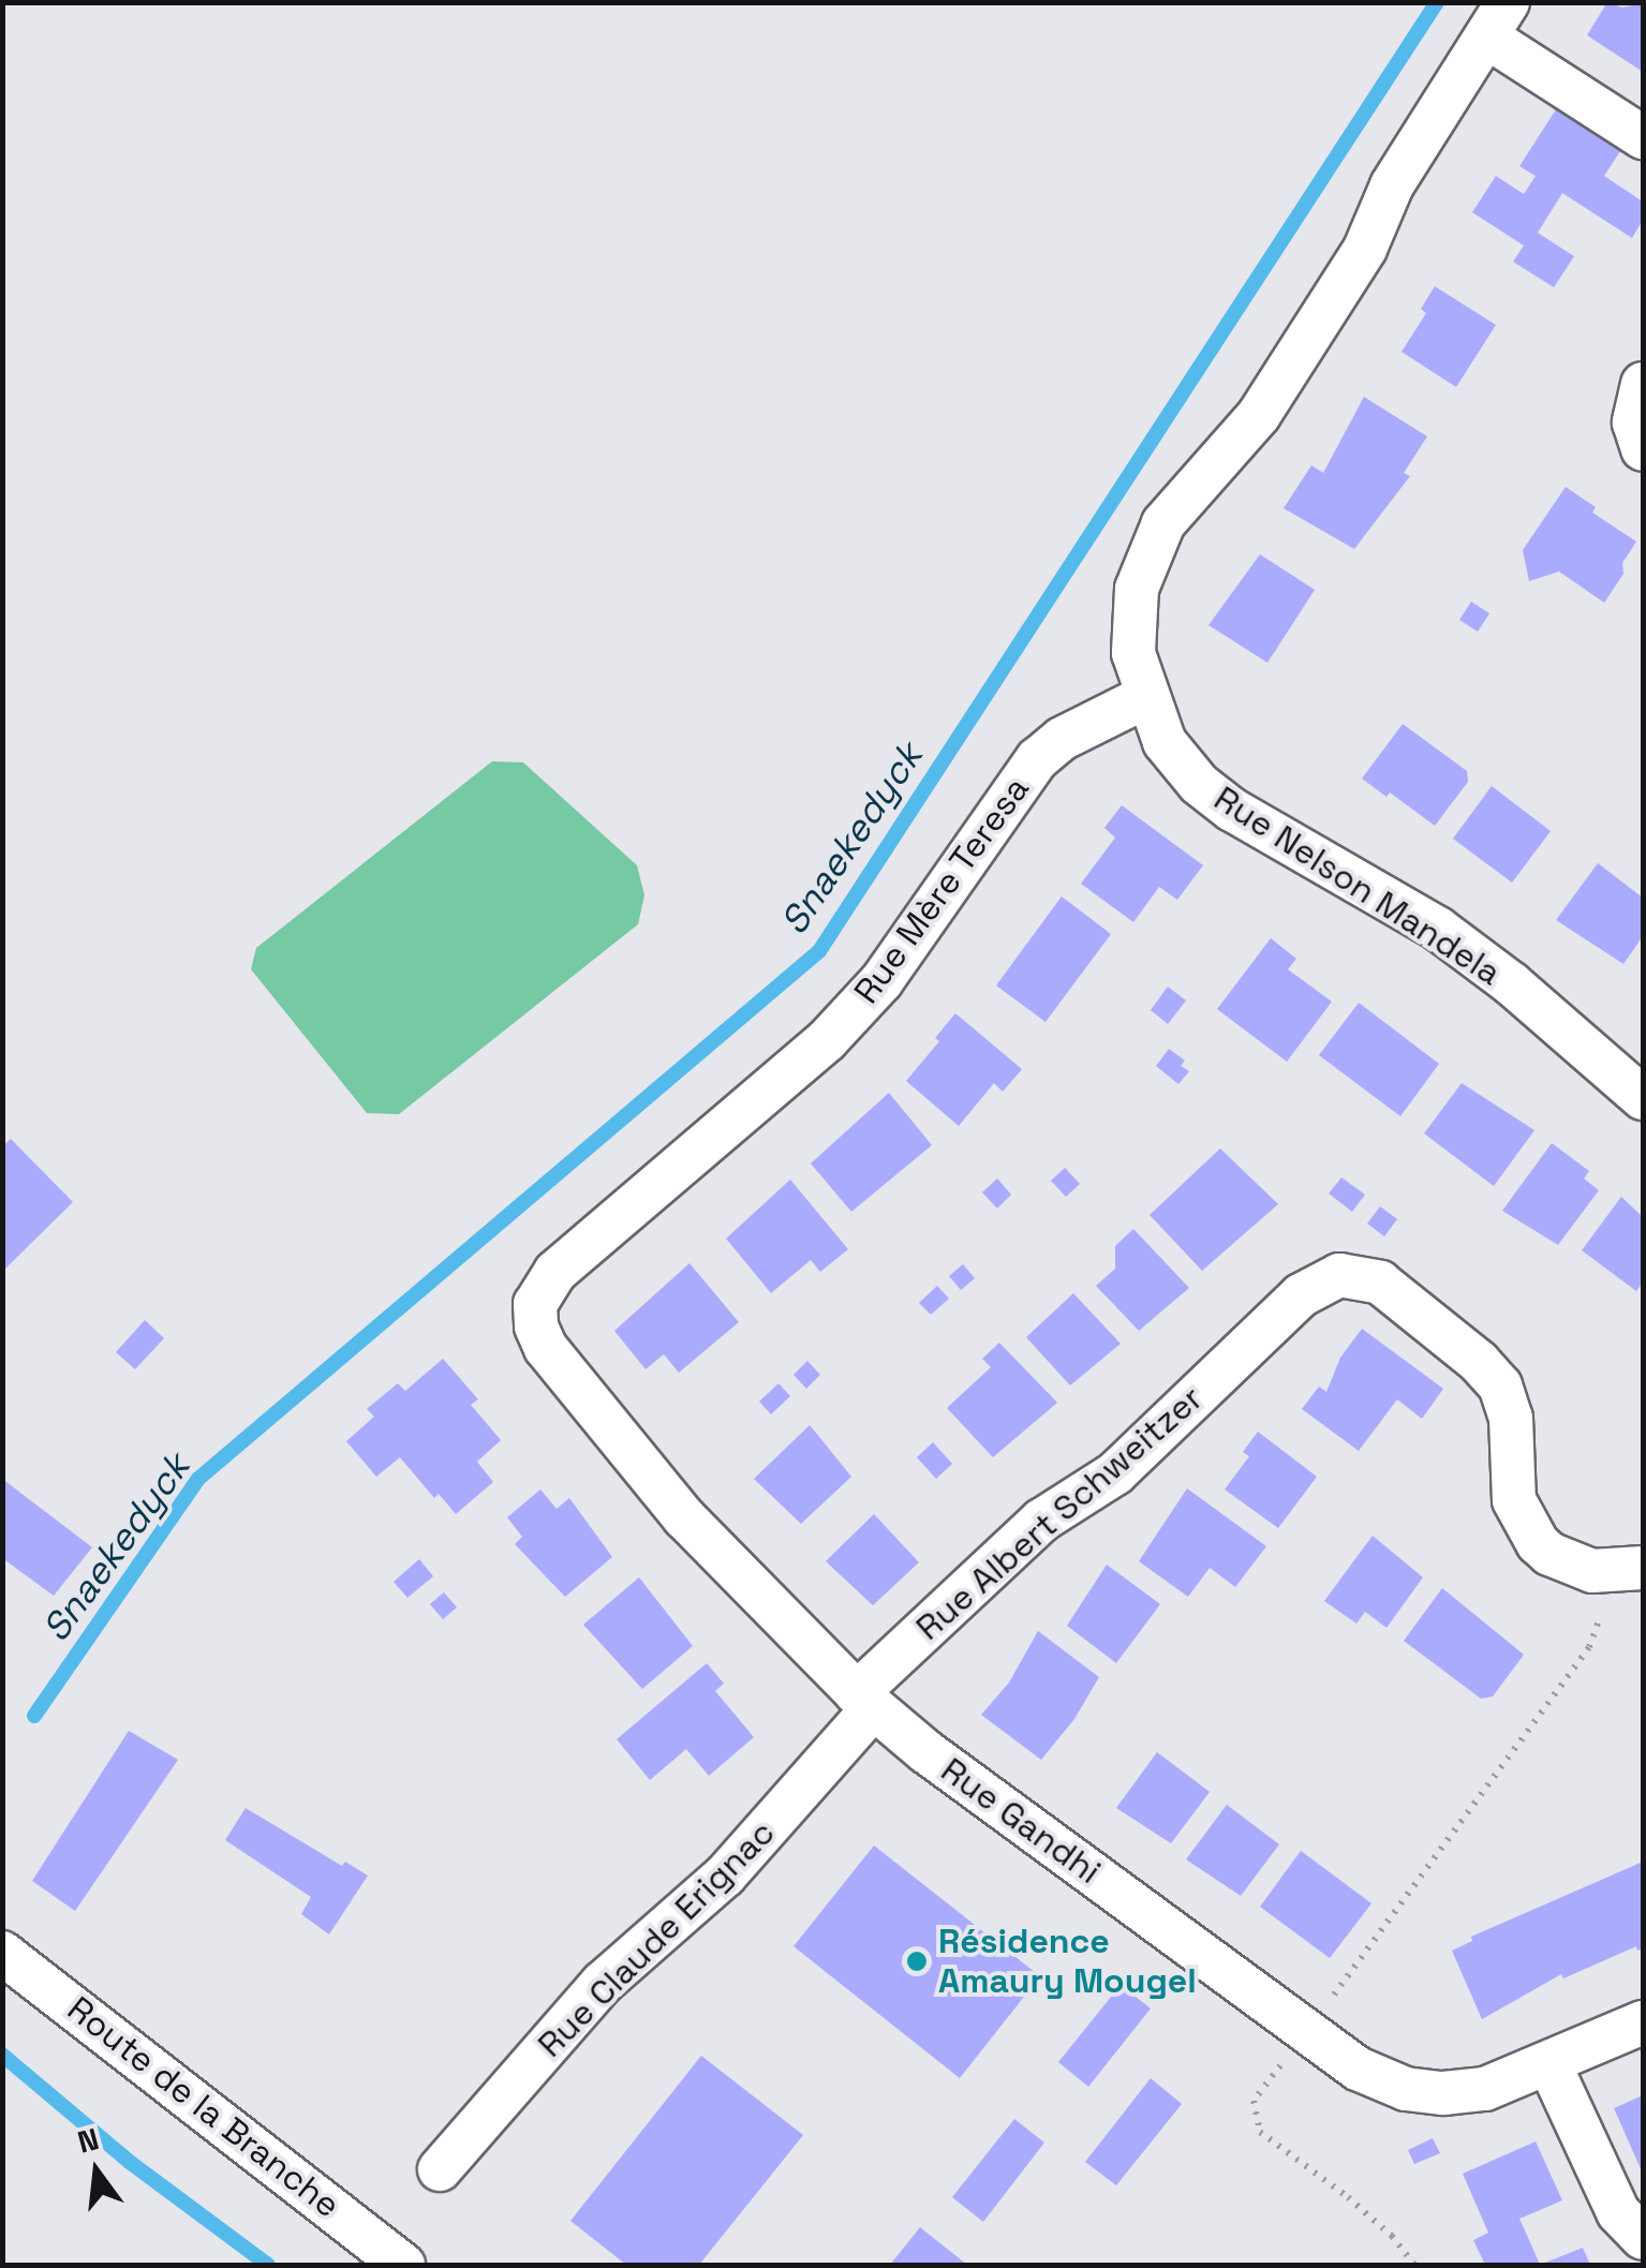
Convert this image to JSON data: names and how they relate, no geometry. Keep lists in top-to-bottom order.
{
  "streets": {
    "street": [
      "Rue Nelson Mandela",
      "Rue Mère Teresa",
      "Rue Albert Schweitzer",
      "Rue Gandhi",
      "Rue Claude Erignac",
      "Route de la Branche"
    ]
  },
  "crossings": [
    ["Rue Nelson Mandela", "Rue Mère Teresa"],
    ["Rue Mère Teresa", "Rue Albert Schweitzer"],
    ["Rue Mère Teresa", "Rue Gandhi"],
    ["Rue Mère Teresa", "Rue Claude Erignac"],
    ["Rue Albert Schweitzer", "Rue Gandhi"],
    ["Rue Albert Schweitzer", "Rue Claude Erignac"],
    ["Rue Gandhi", "Rue Claude Erignac"]
  ],
  "water": ["Snaekedyck"],
  "places": ["Résidence Amaury Mougel"],
  "north": "top"
}
